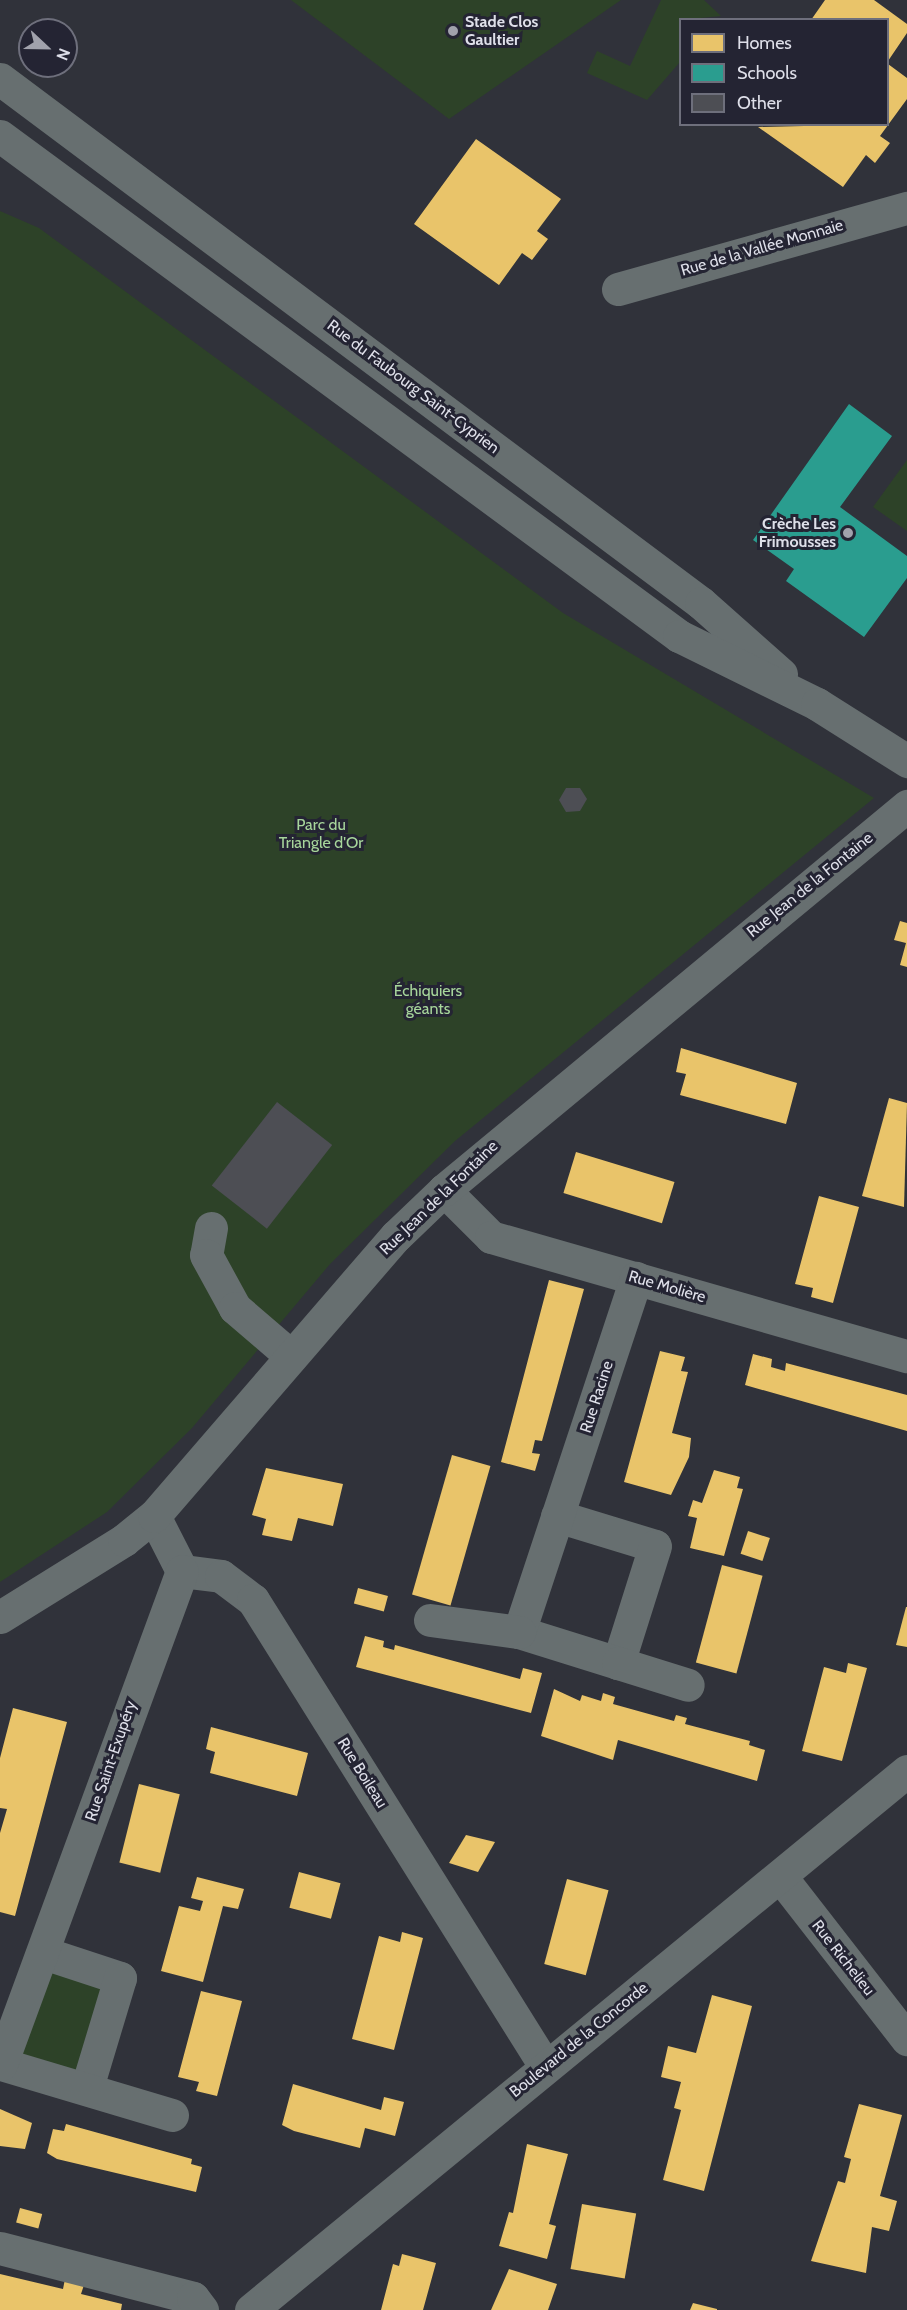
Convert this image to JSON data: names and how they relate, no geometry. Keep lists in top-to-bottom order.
{
  "streets": {
    "street": [
      "Rue de la Vallée Monnaie",
      "Rue du Faubourg Saint-Cyprien",
      "Rue Jean de la Fontaine",
      "Rue Molière",
      "Rue Racine",
      "Rue Saint-Exupéry",
      "Rue Boileau",
      "Rue Richelieu",
      "Boulevard de la Concorde"
    ]
  },
  "crossings": [
    ["Rue Jean de la Fontaine", "Rue Molière"],
    ["Rue Molière", "Rue Racine"],
    ["Rue Saint-Exupéry", "Rue Boileau"],
    ["Rue Boileau", "Boulevard de la Concorde"],
    ["Rue Richelieu", "Boulevard de la Concorde"]
  ],
  "parks": ["Parc du Triangle d'Or", "Échiquiers géants"],
  "places": ["Stade Clos Gaultier", "Crèche Les Frimousses"],
  "legend": ["Homes", "Schools", "Other"],
  "north": "right"
}
